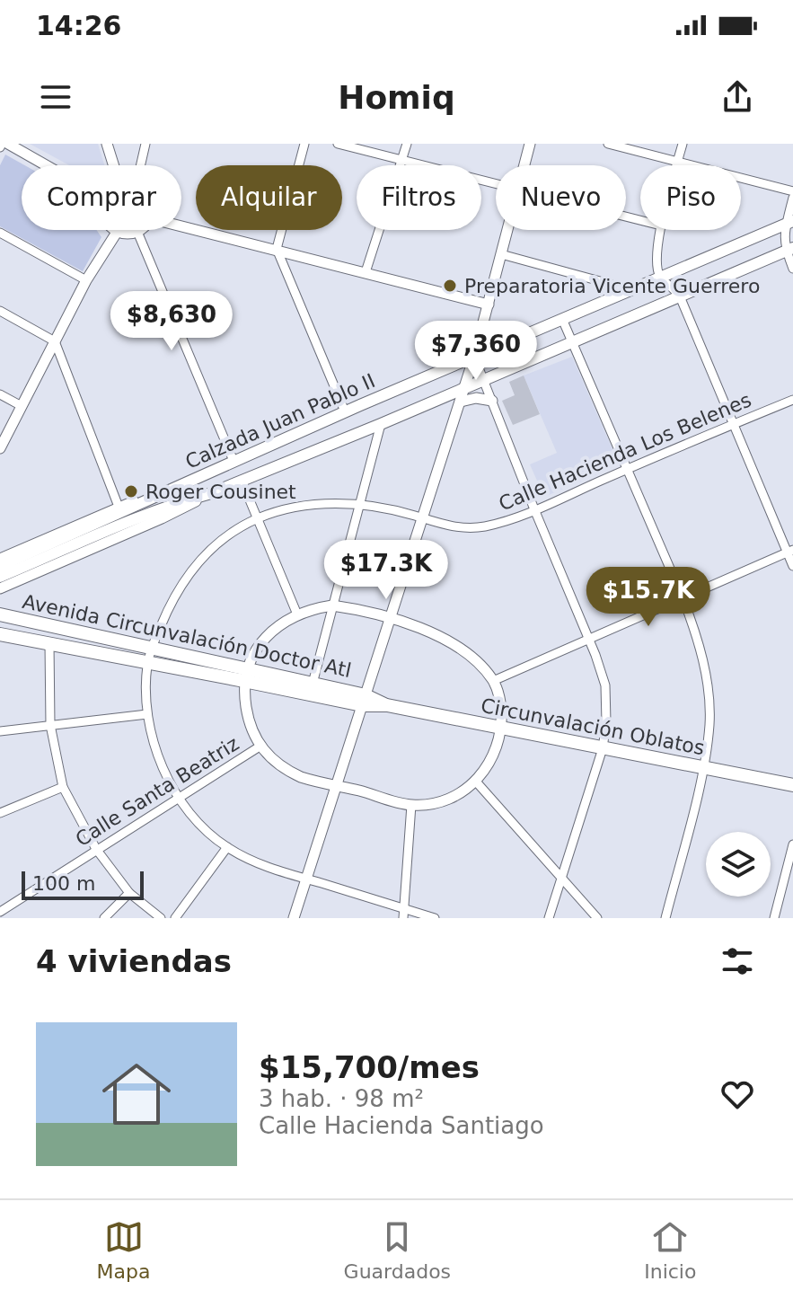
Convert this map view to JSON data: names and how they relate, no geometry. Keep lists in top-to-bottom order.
{
  "streets": {
    "main road": ["Calzada Juan Pablo II", "Avenida Circunvalación Doctor Atl", "Circunvalación Oblatos"],
    "street": ["Calle Hacienda Los Belenes", "Calle Santa Beatriz"]
  },
  "crossings": [
    ["Calle Hacienda Los Belenes", "Avenida Circunvalación Doctor Atl"],
    ["Calle Hacienda Los Belenes", "Calle Santa Beatriz"],
    ["Avenida Circunvalación Doctor Atl", "Circunvalación Oblatos"]
  ],
  "places": ["Preparatoria Vicente Guerrero", "Roger Cousinet"],
  "scale_bar": "100 m",
  "page": {
    "status": "14:26",
    "header": "Homiq",
    "chip": [
      "Comprar",
      "Alquilar",
      "Filtros",
      "Nuevo",
      "Piso"
    ],
    "price": [
      "$8,630",
      "$7,360",
      "$17.3K",
      "$15.7K"
    ],
    "scale": "100 m",
    "heading": "4 viviendas",
    "list": [
      {
        "name": "$15,700/mes",
        "note": "3 hab. · 98 m² · Calle Hacienda Santiago"
      }
    ],
    "tabs": ["Mapa", "Guardados", "Inicio"]
  }
}
